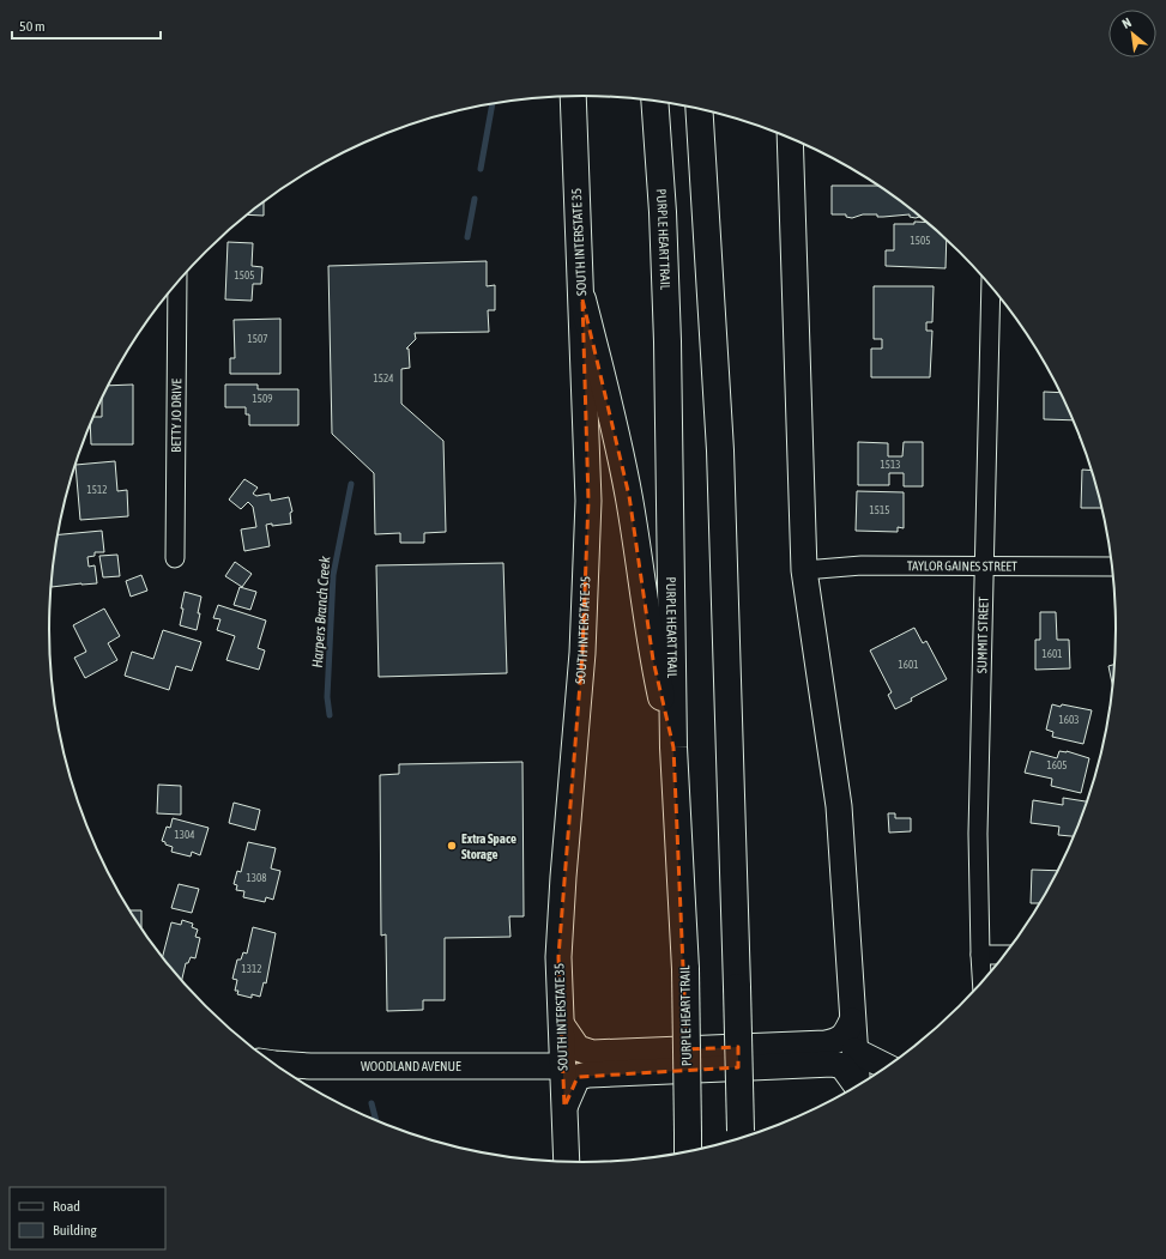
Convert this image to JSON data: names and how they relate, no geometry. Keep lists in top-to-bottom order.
{
  "streets": {
    "highway": ["PURPLE HEART TRAIL"],
    "main road": ["SOUTH INTERSTATE 35", "WOODLAND AVENUE"],
    "street": ["BETTY JO DRIVE", "TAYLOR GAINES STREET", "SUMMIT STREET"]
  },
  "crossings": [
    ["SOUTH INTERSTATE 35", "WOODLAND AVENUE"],
    ["TAYLOR GAINES STREET", "SUMMIT STREET"]
  ],
  "water": ["Harpers Branch Creek"],
  "places": ["Extra Space Storage"],
  "house_numbers": [
    "1505",
    "1505",
    "1507",
    "1524",
    "1509",
    "1513",
    "1512",
    "1515",
    "1601",
    "1601",
    "1603",
    "1605",
    "1304",
    "1308",
    "1312"
  ],
  "legend": ["Road", "Building"],
  "scale_bar": "50 m",
  "north": "top left"
}
